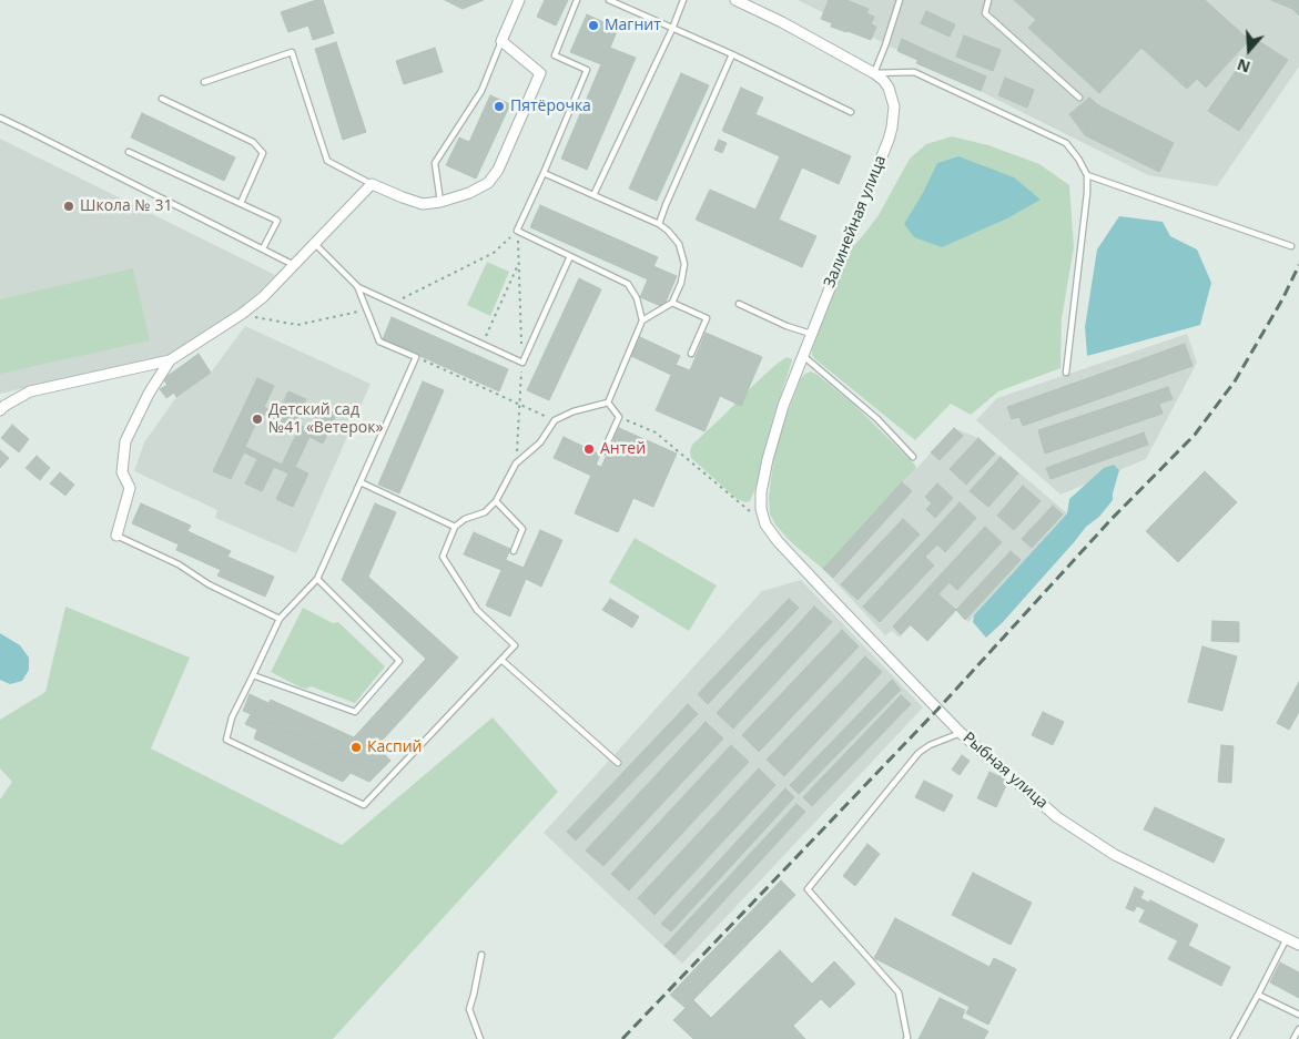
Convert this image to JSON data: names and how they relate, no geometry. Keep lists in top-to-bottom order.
{
  "streets": {
    "street": ["Залинейная улица", "Рыбная улица"]
  },
  "crossings": [
    ["Залинейная улица", "Рыбная улица"]
  ],
  "places": [
    "Магнит",
    "Пятёрочка",
    "Школа № 31",
    "Детский сад №41 «Ветерок»",
    "Антей",
    "Каспий"
  ],
  "north": "bottom"
}
